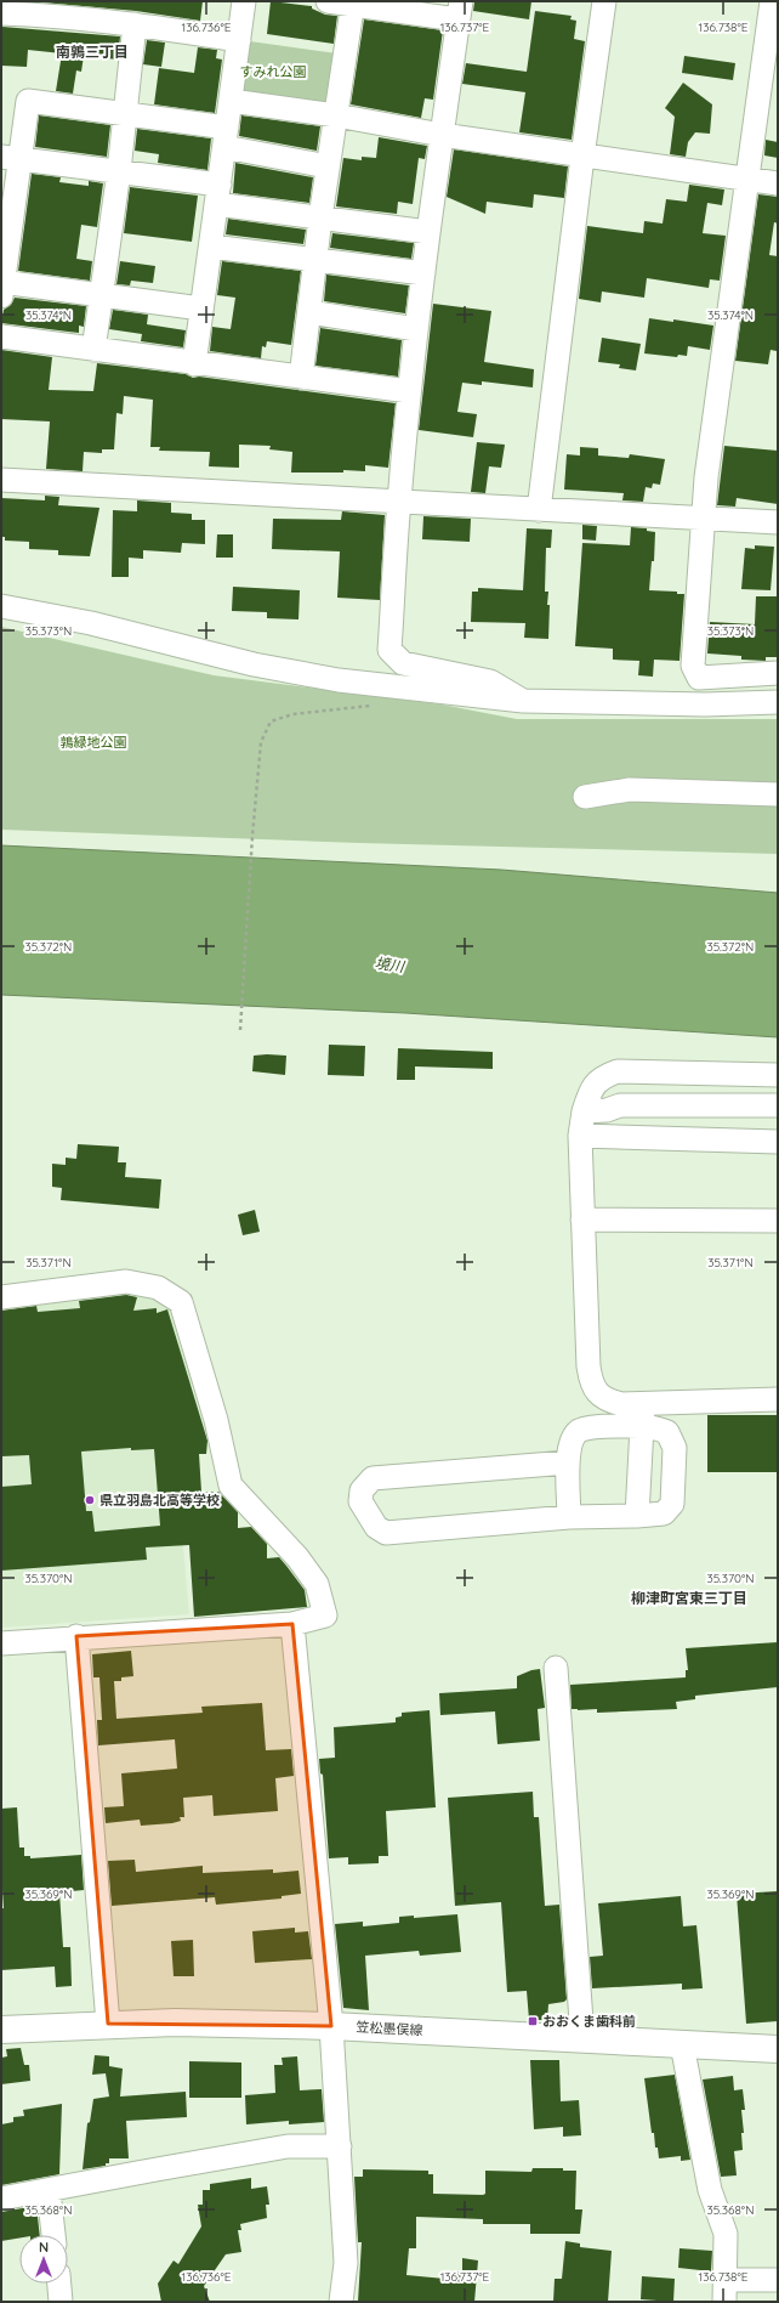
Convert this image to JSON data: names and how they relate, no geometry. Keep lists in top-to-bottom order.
{
  "streets": {
    "main road": ["笠松墨俣線"]
  },
  "districts": ["南鶉三丁目", "柳津町宮東三丁目"],
  "water": ["境川"],
  "parks": ["すみれ公園", "鶉緑地公園"],
  "places": {
    "other": ["県立羽島北高等学校"],
    "transit": ["おおくま歯科前"]
  },
  "north": "top",
  "coordinates": [
    "136.736°E",
    "136.737°E",
    "136.738°E",
    "35.374°N",
    "35.373°N",
    "35.372°N",
    "35.371°N",
    "35.370°N",
    "35.369°N",
    "35.368°N"
  ]
}
